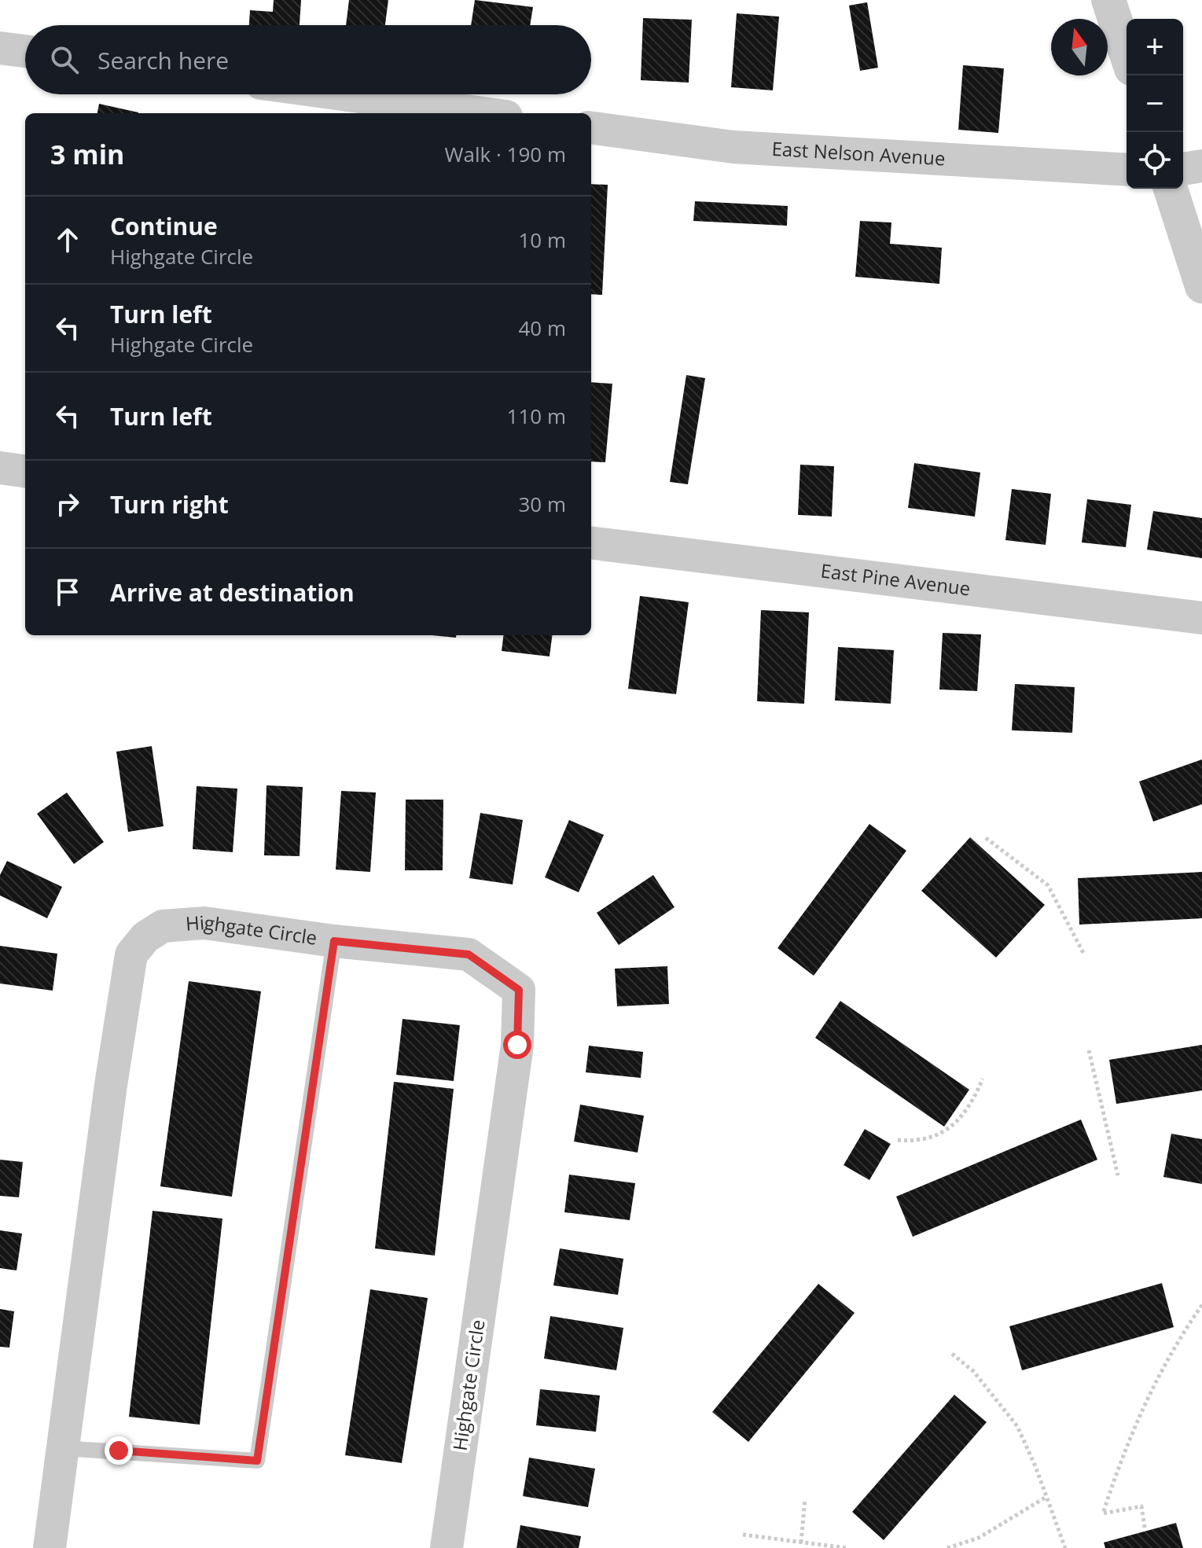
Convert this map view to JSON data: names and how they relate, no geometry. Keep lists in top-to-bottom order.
{
  "streets": {
    "street": ["East Nelson Avenue", "East Pine Avenue", "Highgate Circle"]
  },
  "north": "top",
  "page": {
    "map_buttons": ["+", "−"],
    "search": "Search here",
    "heading": ["3 min", "Walk · 190 m"],
    "list": [
      ["Continue", "Highgate Circle", "10 m"],
      ["Turn left", "Highgate Circle", "40 m"],
      ["Turn left", "110 m"],
      ["Turn right", "30 m"],
      "Arrive at destination"
    ]
  }
}
